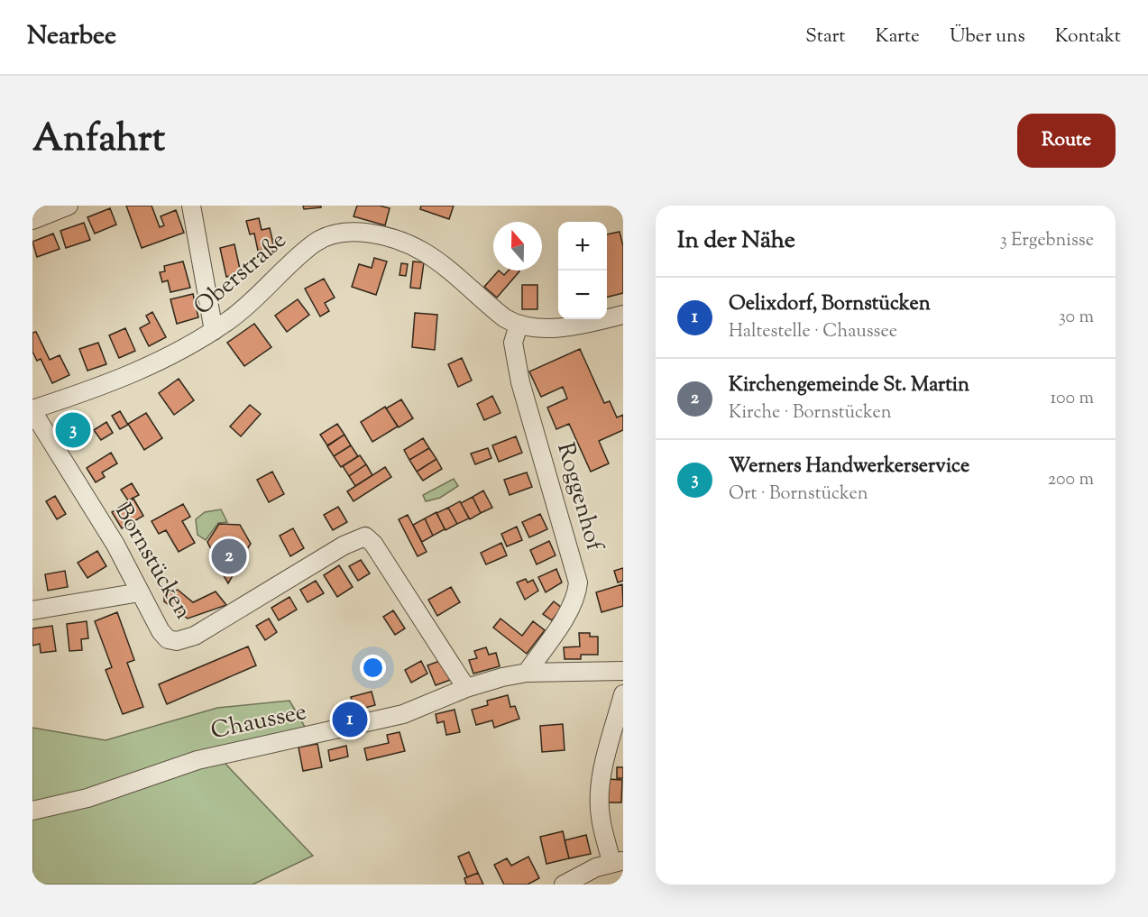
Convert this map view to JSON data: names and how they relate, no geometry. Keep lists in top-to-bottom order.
{
  "streets": {
    "street": [
      "Oberstraße",
      "Roggenhof",
      "Bornstücken",
      "Chaussee"
    ]
  },
  "crossings": [
    ["Oberstraße", "Roggenhof"],
    ["Oberstraße", "Bornstücken"],
    ["Roggenhof", "Chaussee"],
    ["Bornstücken", "Chaussee"]
  ],
  "north": "top",
  "page": {
    "header": "Nearbee",
    "nav": [
      "Start",
      "Karte",
      "Über uns",
      "Kontakt"
    ],
    "title": "Anfahrt",
    "buttons": "Route",
    "heading": ["In der Nähe", "3 Ergebnisse"],
    "map_buttons": ["+", "−"],
    "list": [
      {
        "mark": "1",
        "name": "Oelixdorf, Bornstücken",
        "note": "Haltestelle · Chaussee",
        "value": "30 m"
      },
      {
        "mark": "2",
        "name": "Kirchengemeinde St. Martin",
        "note": "Kirche · Bornstücken",
        "value": "100 m"
      },
      {
        "mark": "3",
        "name": "Werners Handwerkerservice",
        "note": "Ort · Bornstücken",
        "value": "200 m"
      }
    ],
    "pins": ["3", "2", "1"]
  }
}
